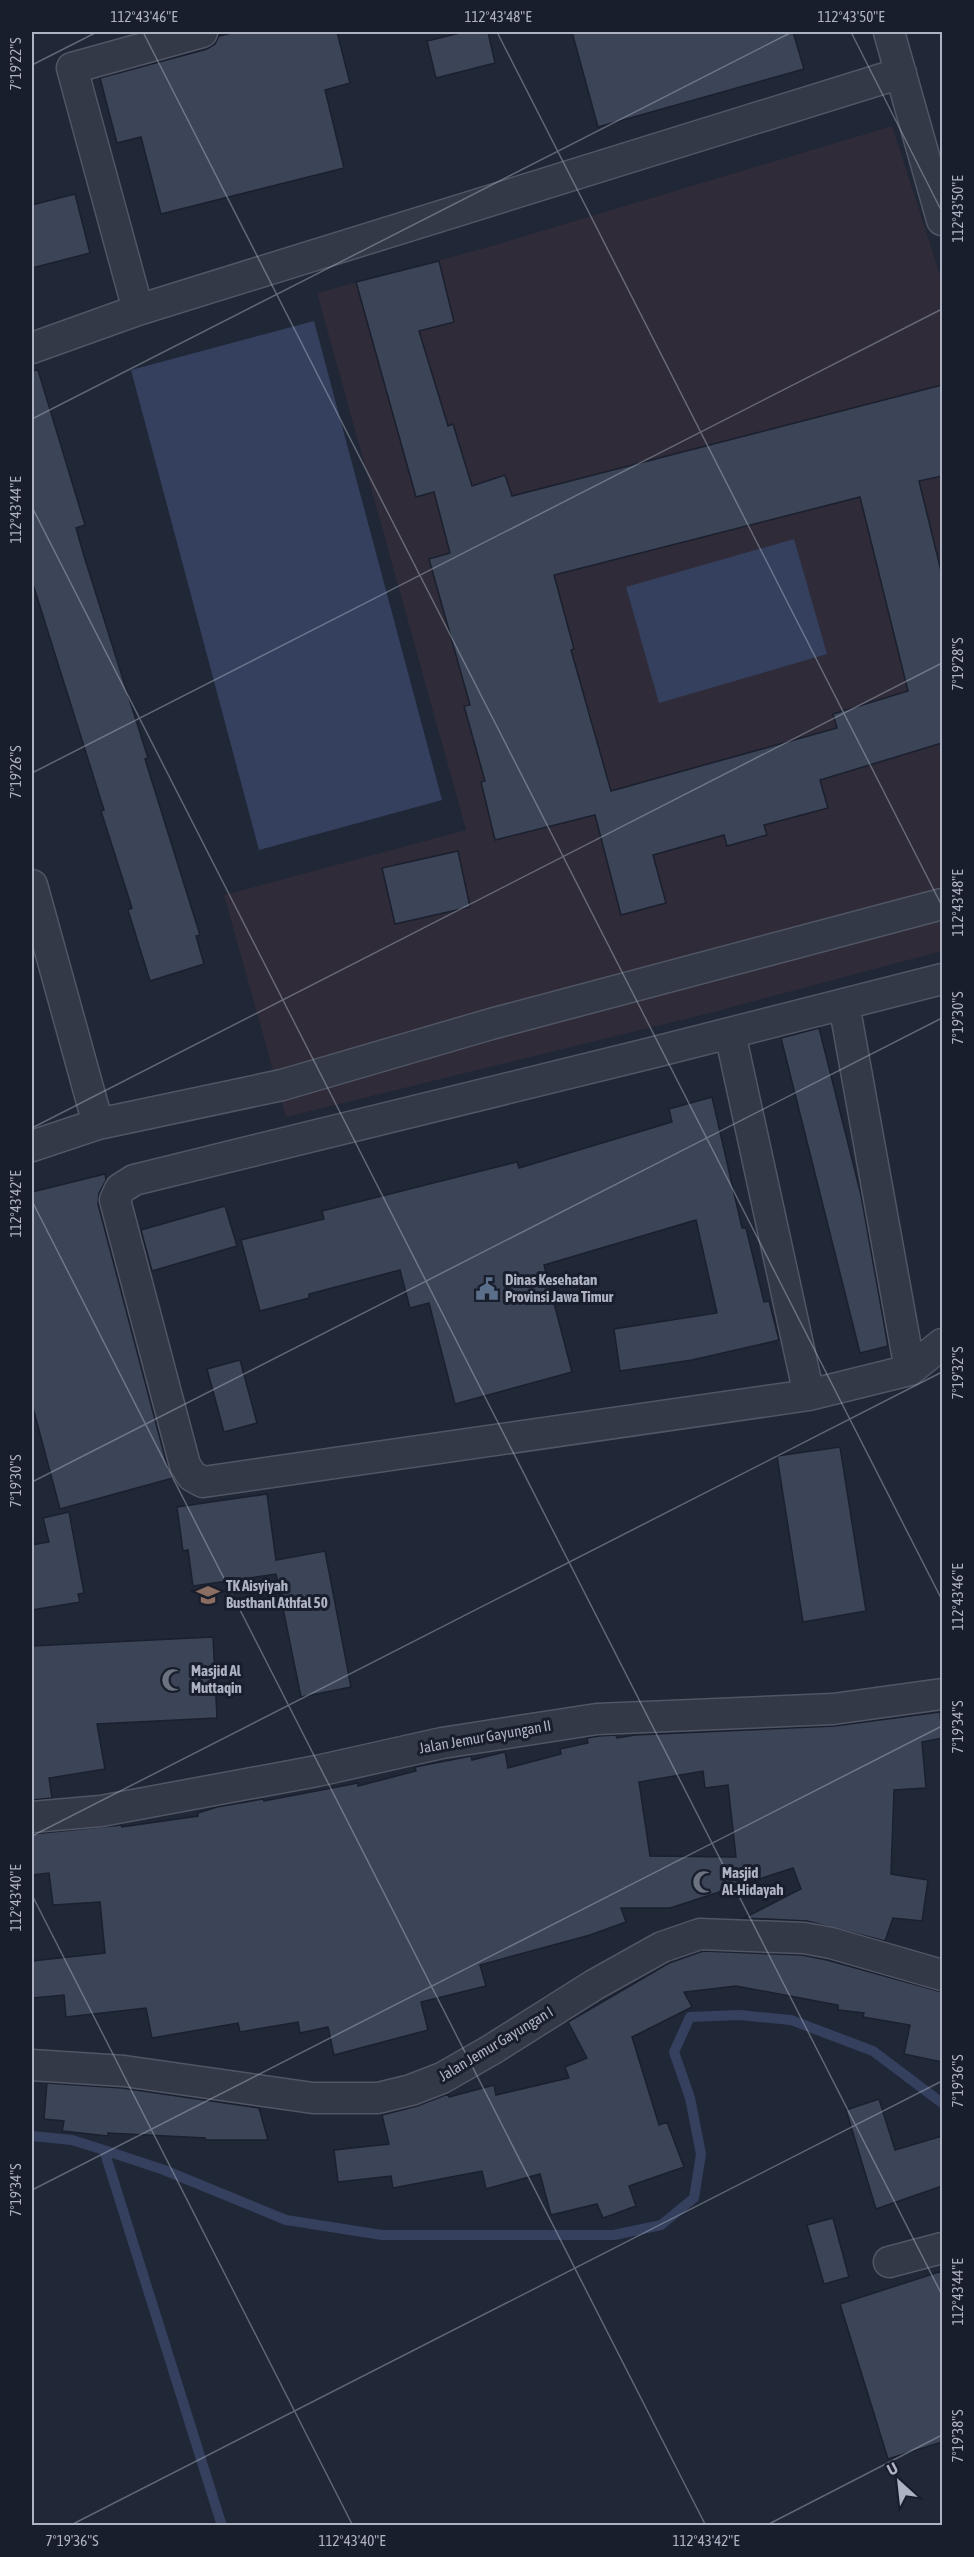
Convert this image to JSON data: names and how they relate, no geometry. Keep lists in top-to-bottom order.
{
  "streets": {
    "street": ["Jalan Jemur Gayungan II", "Jalan Jemur Gayungan I"]
  },
  "places": {
    "public building": ["Dinas Kesehatan Provinsi Jawa Timur"],
    "school or university": ["TK Aisyiyah Busthanl Athfal 50"],
    "mosque": ["Masjid Al Muttaqin", "Masjid Al-Hidayah"]
  },
  "north": "top left",
  "coordinates": [
    "112°43'46\"E",
    "112°43'48\"E",
    "112°43'50\"E",
    "7°19'22\"S",
    "112°43'44\"E",
    "7°19'28\"S",
    "7°19'26\"S",
    "7°19'30\"S",
    "112°43'42\"E",
    "7°19'32\"S",
    "7°19'34\"S",
    "112°43'40\"E",
    "7°19'36\"S",
    "7°19'38\"S"
  ]
}
